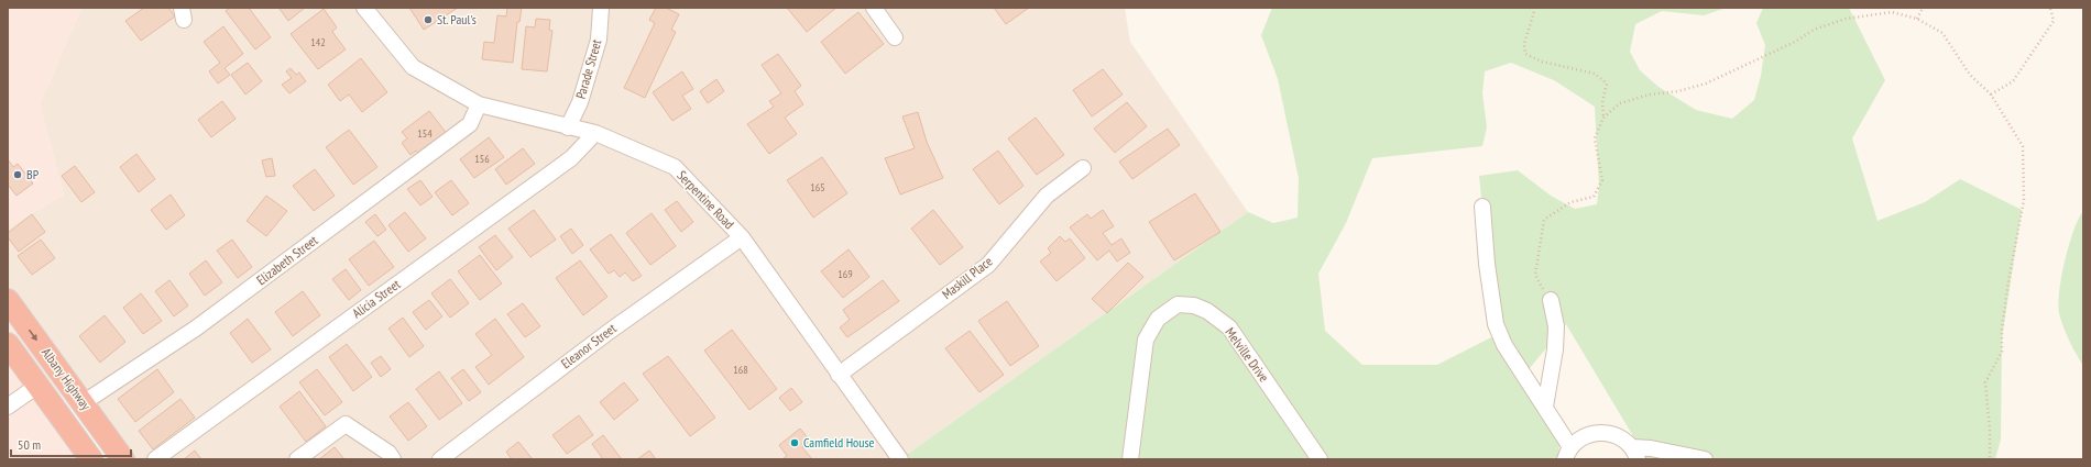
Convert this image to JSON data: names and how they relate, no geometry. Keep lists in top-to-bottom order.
{
  "streets": {
    "highway": ["Albany Highway"],
    "street": [
      "Parade Street",
      "Serpentine Road",
      "Elizabeth Street",
      "Maskill Place",
      "Alicia Street",
      "Eleanor Street",
      "Melville Drive"
    ]
  },
  "crossings": [
    ["Parade Street", "Serpentine Road"],
    ["Serpentine Road", "Elizabeth Street"],
    ["Serpentine Road", "Maskill Place"],
    ["Serpentine Road", "Alicia Street"],
    ["Serpentine Road", "Eleanor Street"],
    ["Elizabeth Street", "Albany Highway"]
  ],
  "places": ["St. Paul's", "BP", "Camfield House"],
  "house_numbers": [
    "142",
    "154",
    "156",
    "165",
    "169",
    "168"
  ],
  "scale_bar": "50 m"
}
